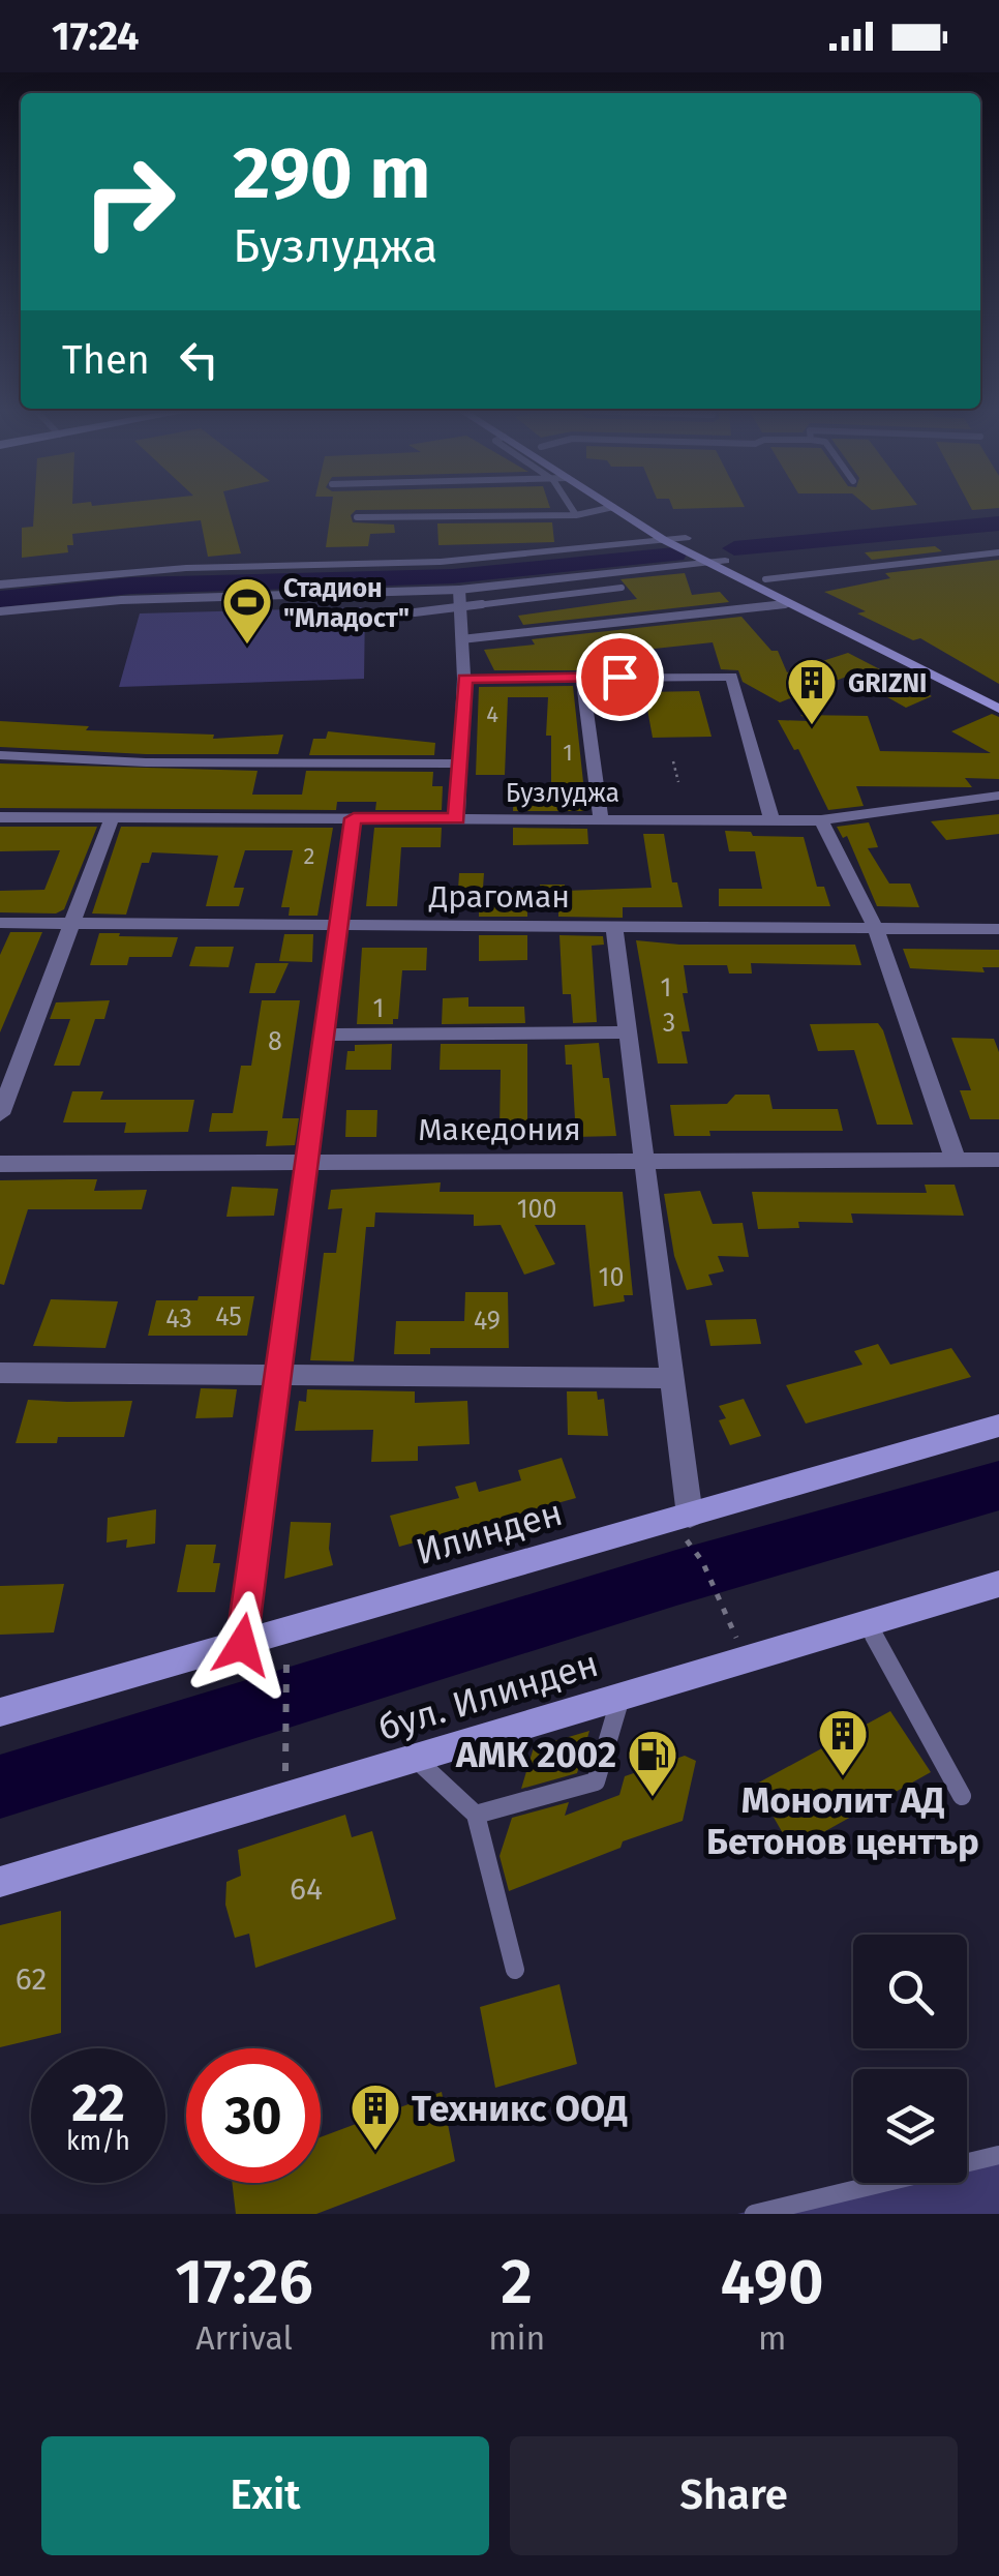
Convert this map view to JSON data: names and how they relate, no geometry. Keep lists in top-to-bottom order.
{
  "streets": {
    "main road": ["Илинден", "бул. Илинден"],
    "street": ["Бузлуджа", "Драгоман", "Македония"]
  },
  "places": {
    "sports": ["Стадион \"Младост\""],
    "building": ["GRIZNI", "Монолит АД Бетонов център", "Техникс ООД"],
    "fuel station": ["АМК 2002"]
  },
  "house_numbers": [
    "4",
    "1",
    "2",
    "1",
    "1",
    "3",
    "8",
    "100",
    "10",
    "45",
    "43",
    "49",
    "64",
    "62"
  ],
  "page": {
    "status": "17:24",
    "turn": ["290 m", "Бузлуджа"],
    "then": "Then",
    "speed": "22 km/h",
    "limit": "30",
    "eta": [
      "17:26",
      "Arrival",
      "2",
      "min",
      "490",
      "m"
    ],
    "buttons": ["Exit", "Share"]
  }
}
